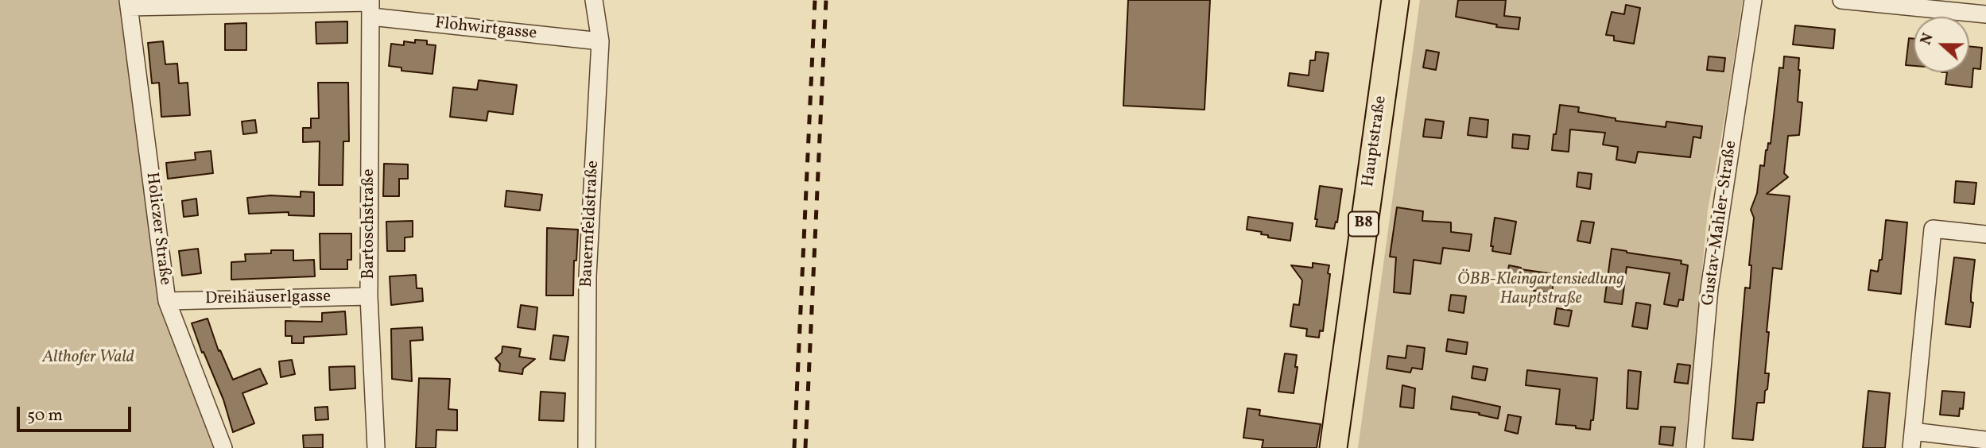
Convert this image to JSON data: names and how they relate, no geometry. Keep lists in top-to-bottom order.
{
  "streets": {
    "main road": ["Hauptstraße", "B8"],
    "street": [
      "Flohwirtgasse",
      "Gustav-Mahler-Straße",
      "Bartoschstraße",
      "Bauernfeldstraße",
      "Holiczer Straße",
      "Dreihäuserlgasse"
    ]
  },
  "crossings": [
    ["Flohwirtgasse", "Bartoschstraße"],
    ["Flohwirtgasse", "Bauernfeldstraße"],
    ["Flohwirtgasse", "Holiczer Straße"],
    ["Bartoschstraße", "Dreihäuserlgasse"],
    ["Holiczer Straße", "Dreihäuserlgasse"]
  ],
  "parks": ["ÖBB-Kleingartensiedlung Hauptstraße", "Althofer Wald"],
  "scale_bar": "50 m",
  "north": "left"
}
